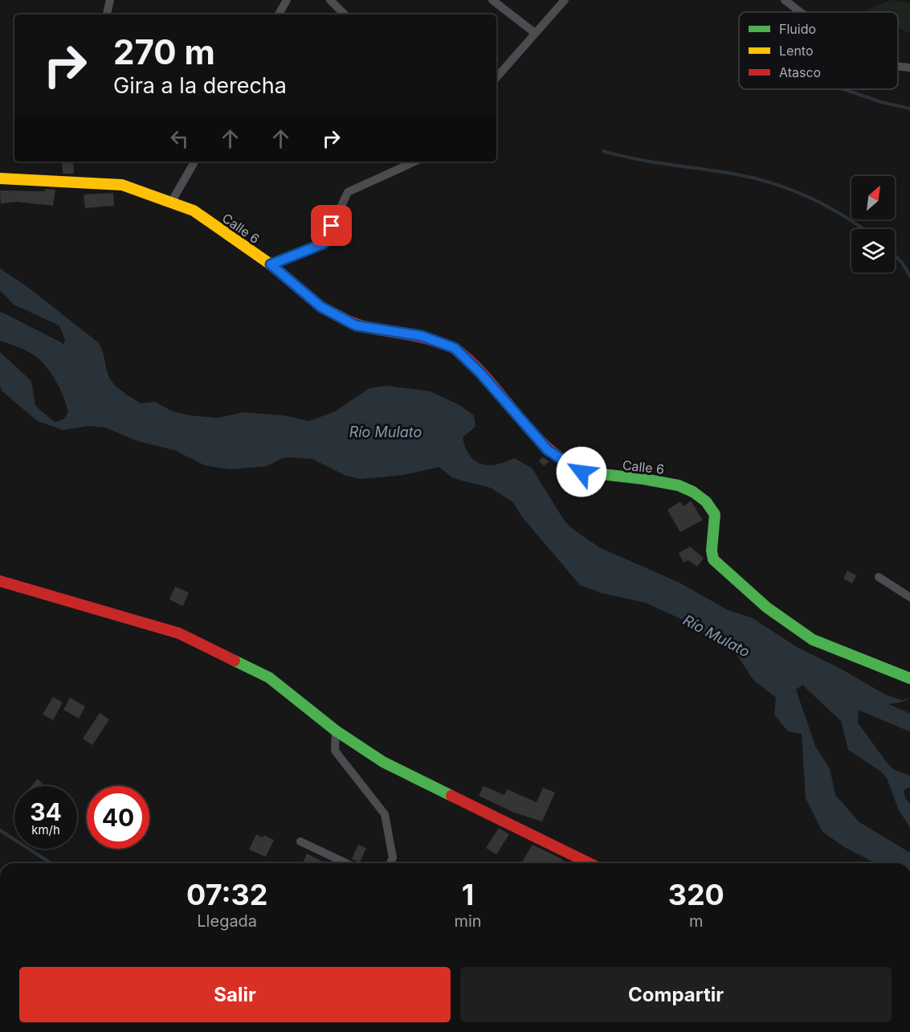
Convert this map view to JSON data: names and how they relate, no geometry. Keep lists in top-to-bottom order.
{
  "streets": {
    "street": ["Calle 6"]
  },
  "water": ["Río Mulato"],
  "legend": ["Fluido", "Lento", "Atasco"],
  "north": "top right",
  "page": {
    "turn": ["270 m", "Gira a la derecha"],
    "speed": "34 km/h",
    "limit": "40",
    "eta": [
      "07:32",
      "Llegada",
      "1",
      "min",
      "320",
      "m"
    ],
    "buttons": ["Salir", "Compartir"]
  }
}
